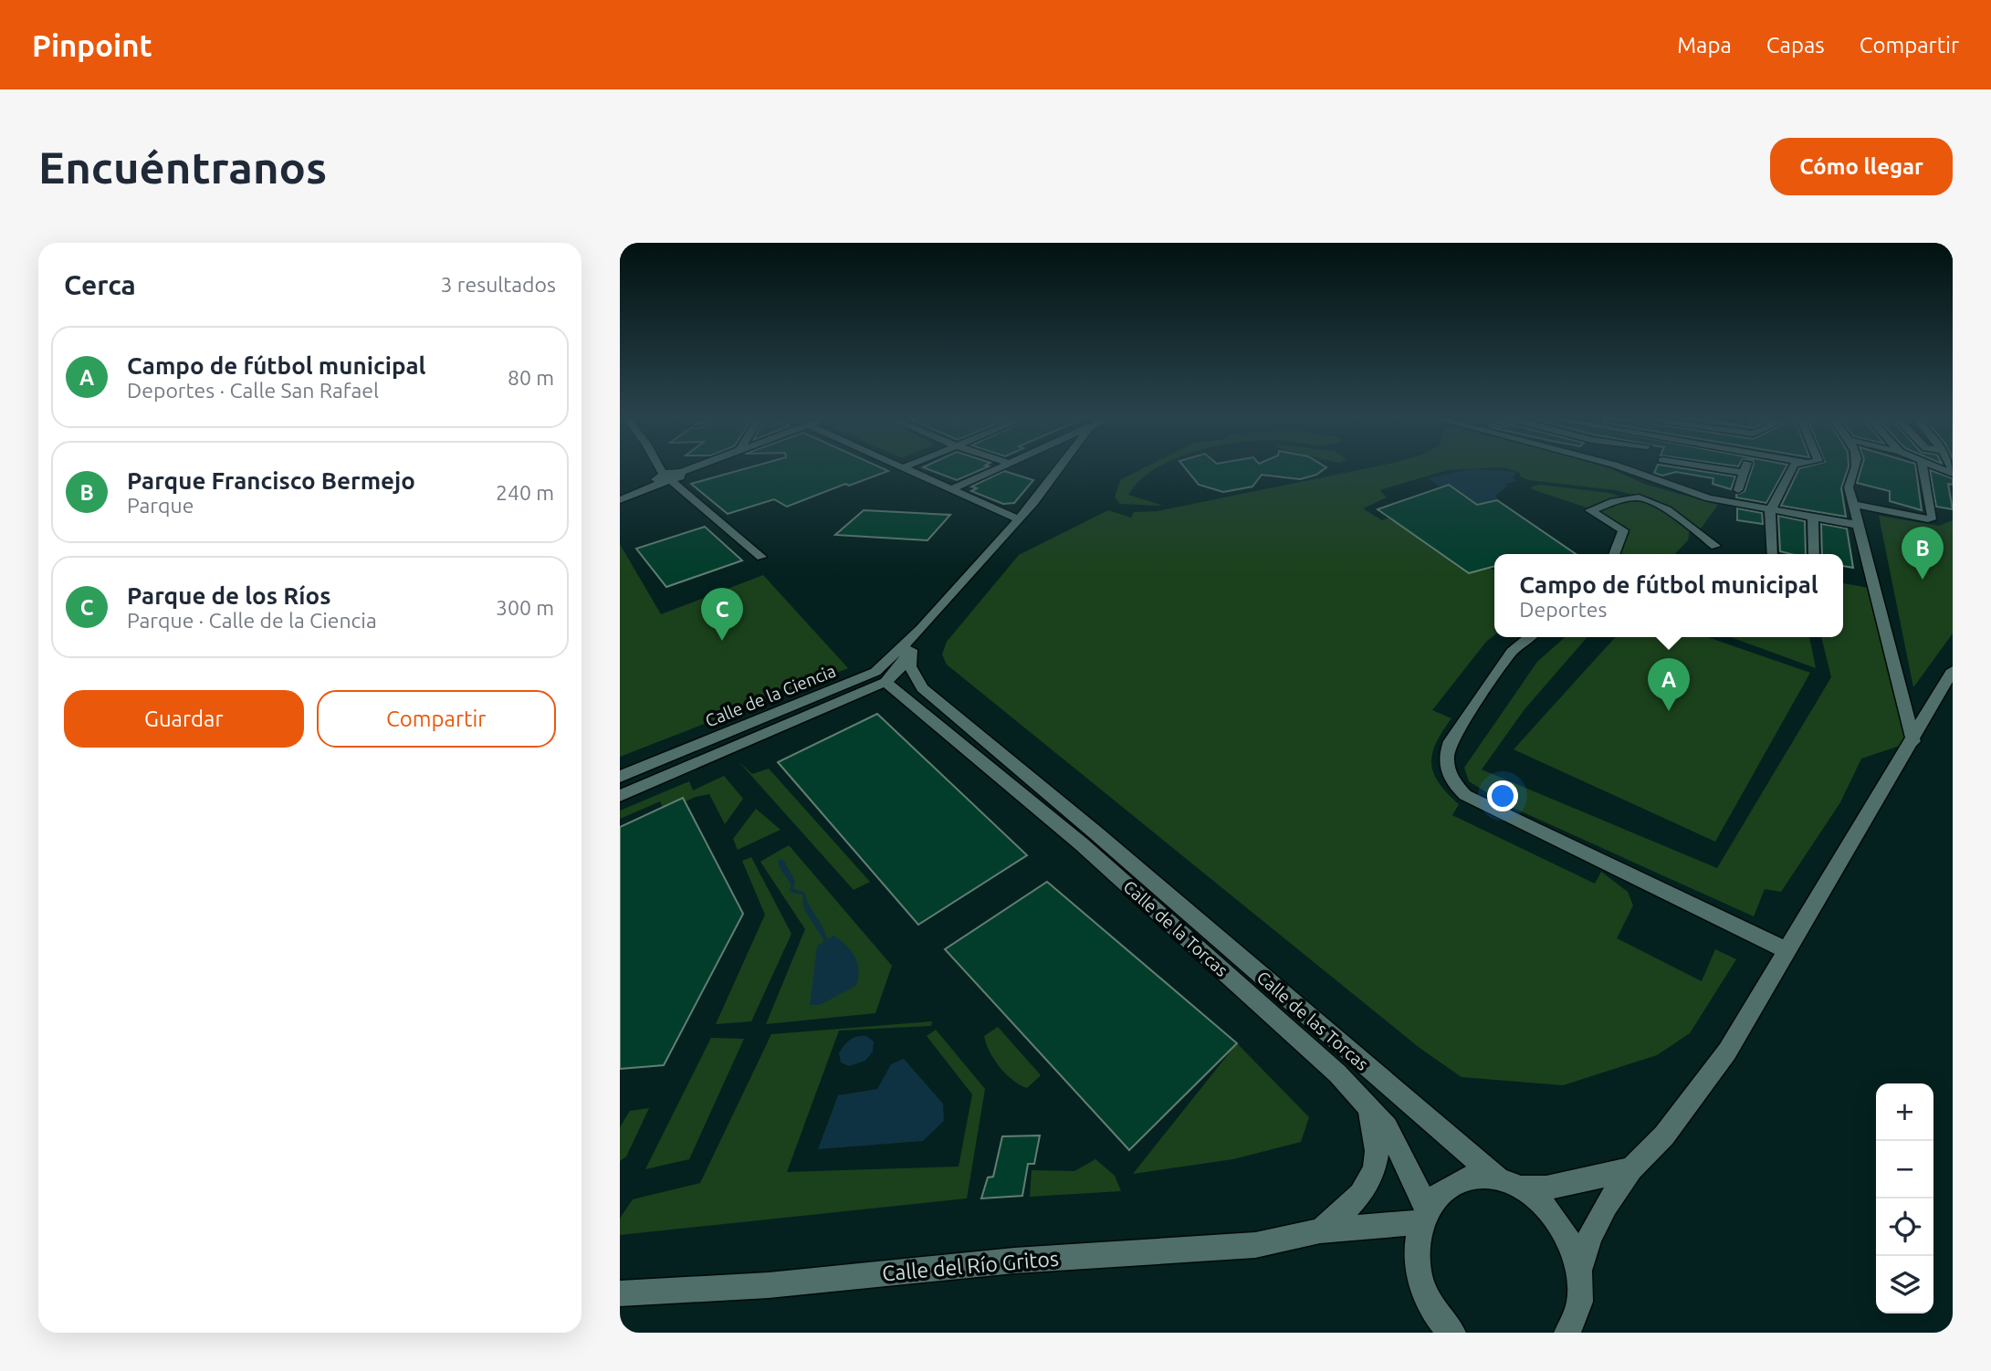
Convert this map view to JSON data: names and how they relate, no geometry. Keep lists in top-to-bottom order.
{
  "streets": {
    "street": [
      "Calle de la Ciencia",
      "Calle de la Torcas",
      "Calle de las Torcas",
      "Calle del Río Gritos"
    ]
  },
  "crossings": [
    ["Calle de la Ciencia", "Calle de la Torcas"],
    ["Calle de la Torcas", "Calle del Río Gritos"]
  ],
  "page": {
    "header": "Pinpoint",
    "nav": ["Mapa", "Capas", "Compartir"],
    "buttons": [
      "Cómo llegar",
      ["Guardar", "Compartir"]
    ],
    "title": "Encuéntranos",
    "heading": ["Cerca", "3 resultados"],
    "list": [
      {
        "mark": "A",
        "name": "Campo de fútbol municipal",
        "note": "Deportes · Calle San Rafael",
        "value": "80 m"
      },
      {
        "mark": "B",
        "name": "Parque Francisco Bermejo",
        "note": "Parque",
        "value": "240 m"
      },
      {
        "mark": "C",
        "name": "Parque de los Ríos",
        "note": "Parque · Calle de la Ciencia",
        "value": "300 m"
      }
    ],
    "pins": ["B", "C", "A"],
    "popup": ["Campo de fútbol municipal", "Deportes"],
    "map_buttons": ["+", "−"]
  }
}
